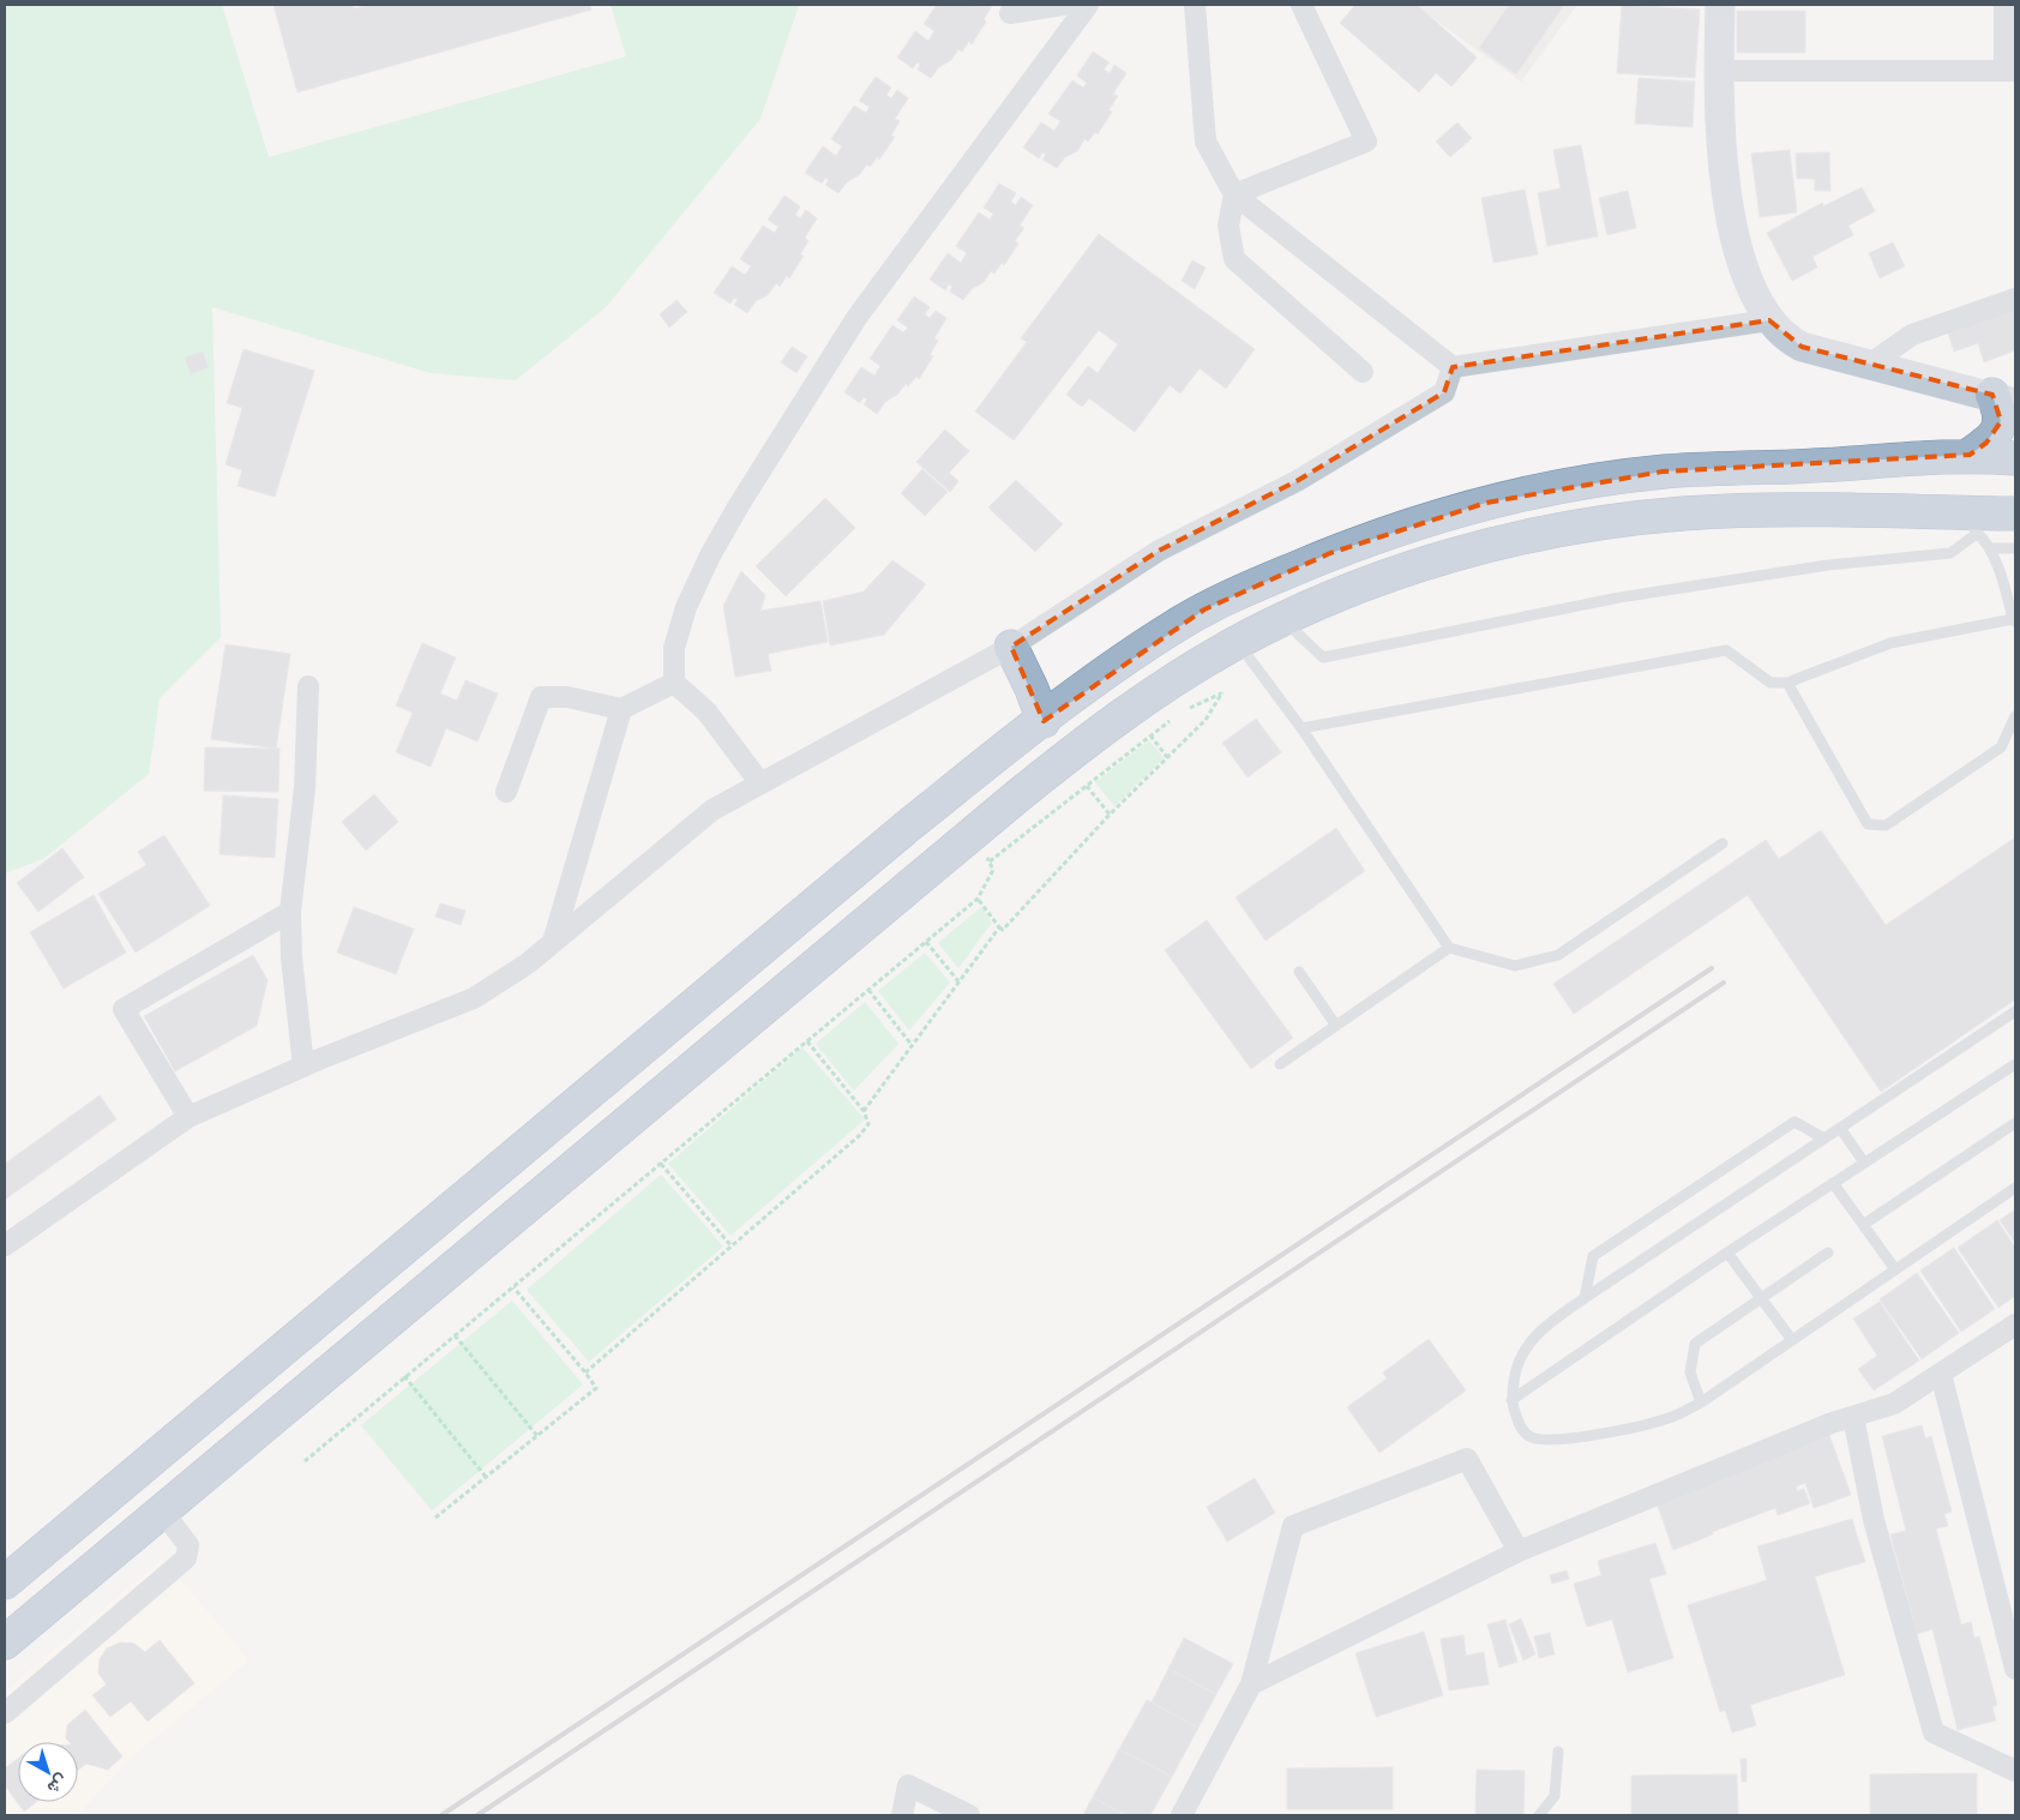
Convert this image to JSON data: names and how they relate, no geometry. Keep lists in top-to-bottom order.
{
  "north": "bottom right"
}
